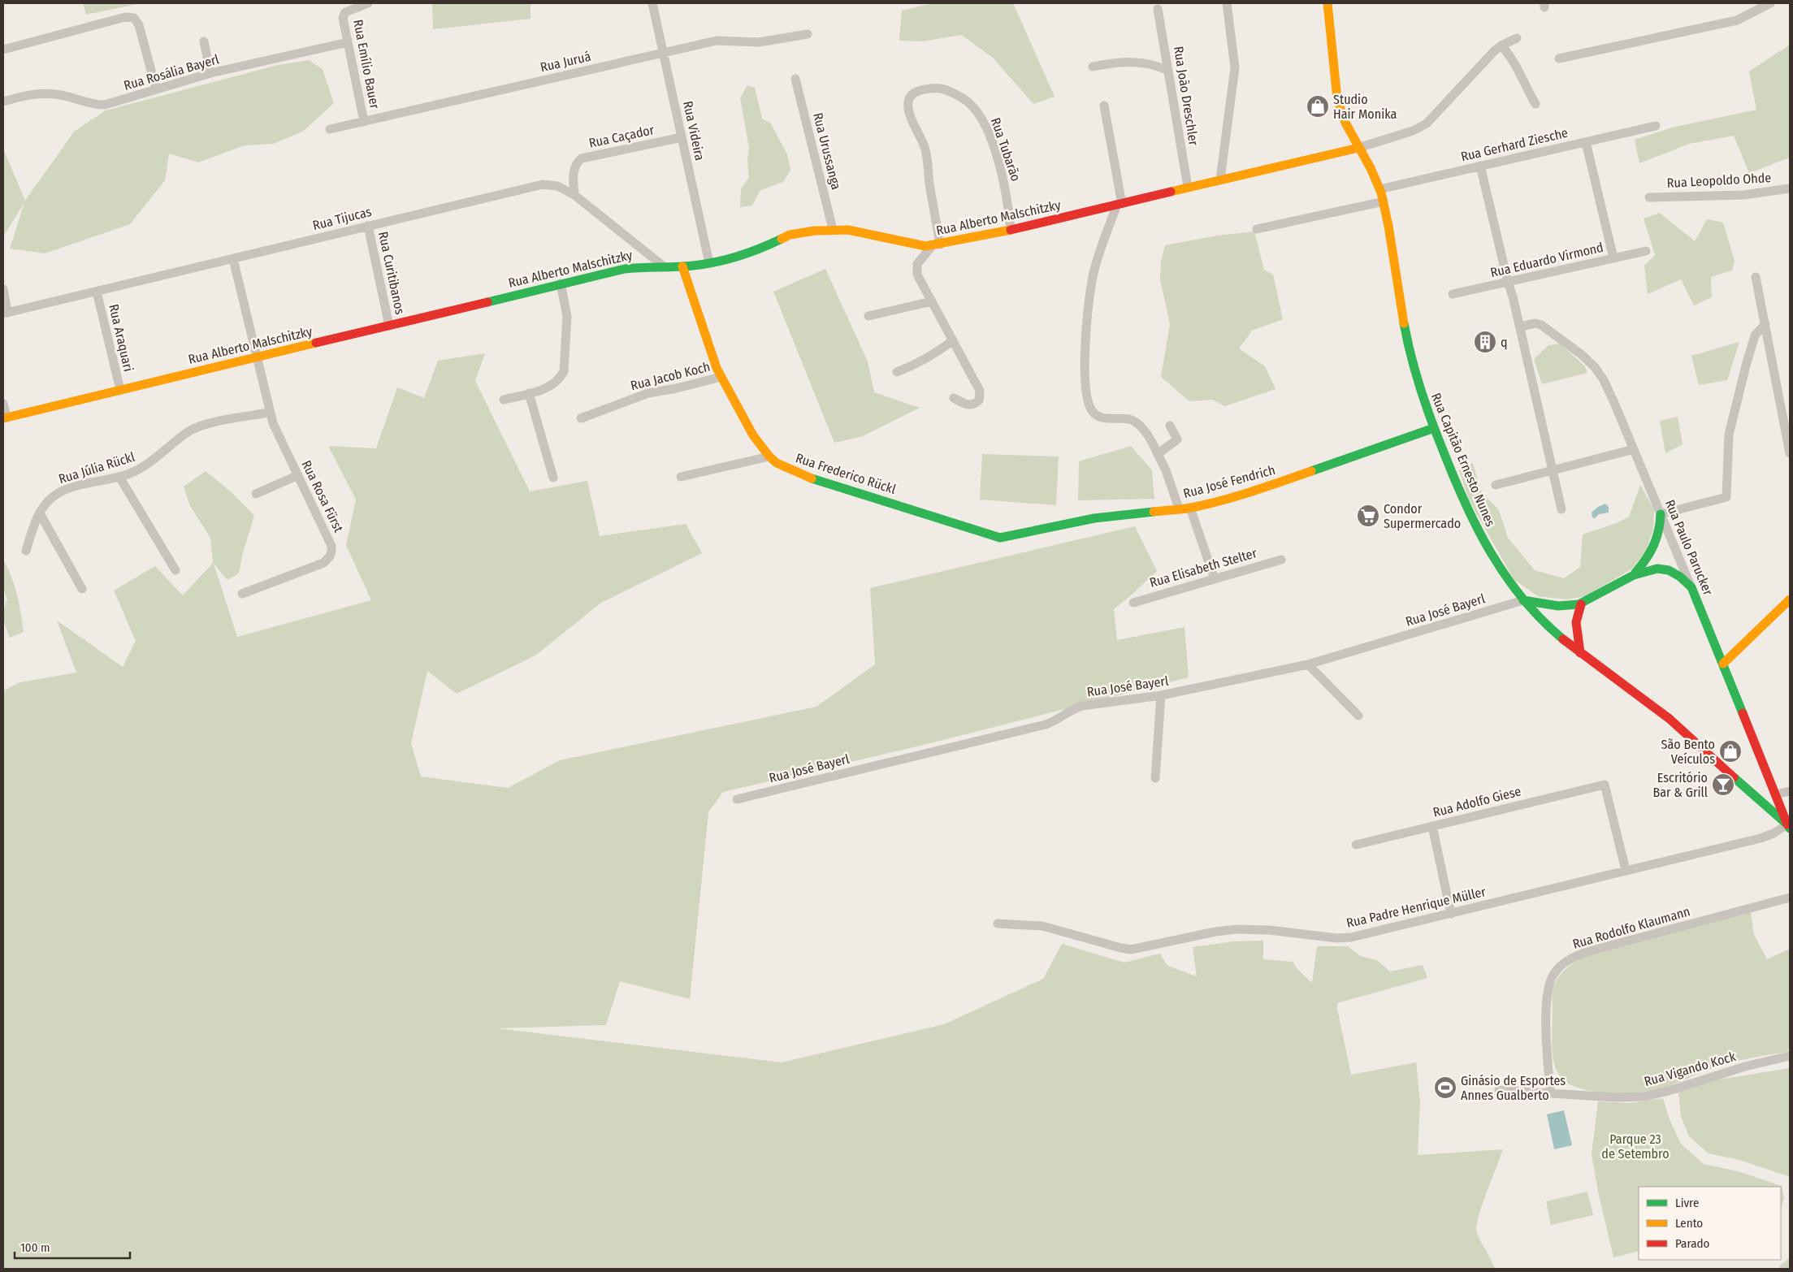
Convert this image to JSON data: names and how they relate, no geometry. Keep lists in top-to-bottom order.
{
  "streets": {
    "street": [
      "Rua Juruá",
      "Rua Emílio Bauer",
      "Rua Rosália Bayerl",
      "Rua João Dreschler",
      "Rua Videira",
      "Rua Caçador",
      "Rua Gerhard Ziesche",
      "Rua Tubarão",
      "Rua Urussanga",
      "Rua Leopoldo Ohde",
      "Rua Alberto Malschitzky",
      "Rua Tijucas",
      "Rua Eduardo Virmond",
      "Rua Curitibanos",
      "Rua Araquari",
      "Rua Jacob Koch",
      "Rua Capitão Ernesto Nunes",
      "Rua Júlia Rückl",
      "Rua Frederico Rückl",
      "Rua José Fendrich",
      "Rua Rosa Fürst",
      "Rua Paulo Parucker",
      "Rua Elisabeth Stelter",
      "Rua José Bayerl",
      "Rua Adolfo Giese",
      "Rua Padre Henrique Müller",
      "Rua Rodolfo Klaumann",
      "Rua Vigando Kock"
    ]
  },
  "crossings": [
    ["Rua Juruá", "Rua Emílio Bauer"],
    ["Rua Juruá", "Rua Videira"],
    ["Rua Emílio Bauer", "Rua Rosália Bayerl"],
    ["Rua João Dreschler", "Rua Alberto Malschitzky"],
    ["Rua Videira", "Rua Caçador"],
    ["Rua Videira", "Rua Alberto Malschitzky"],
    ["Rua Caçador", "Rua Tijucas"],
    ["Rua Gerhard Ziesche", "Rua Capitão Ernesto Nunes"],
    ["Rua Tubarão", "Rua Alberto Malschitzky"],
    ["Rua Urussanga", "Rua Alberto Malschitzky"],
    ["Rua Alberto Malschitzky", "Rua Tijucas"],
    ["Rua Alberto Malschitzky", "Rua Curitibanos"],
    ["Rua Alberto Malschitzky", "Rua Araquari"],
    ["Rua Alberto Malschitzky", "Rua Capitão Ernesto Nunes"],
    ["Rua Alberto Malschitzky", "Rua Frederico Rückl"],
    ["Rua Alberto Malschitzky", "Rua Rosa Fürst"],
    ["Rua Tijucas", "Rua Curitibanos"],
    ["Rua Tijucas", "Rua Araquari"],
    ["Rua Tijucas", "Rua Rosa Fürst"],
    ["Rua Jacob Koch", "Rua Frederico Rückl"],
    ["Rua Capitão Ernesto Nunes", "Rua José Fendrich"],
    ["Rua Capitão Ernesto Nunes", "Rua Paulo Parucker"],
    ["Rua Capitão Ernesto Nunes", "Rua José Bayerl"],
    ["Rua Capitão Ernesto Nunes", "Rua Padre Henrique Müller"],
    ["Rua Júlia Rückl", "Rua Rosa Fürst"],
    ["Rua Frederico Rückl", "Rua José Fendrich"],
    ["Rua Adolfo Giese", "Rua Padre Henrique Müller"],
    ["Rua Rodolfo Klaumann", "Rua Vigando Kock"]
  ],
  "parks": ["Parque 23 de Setembro"],
  "places": {
    "shop": ["Studio Hair Monika", "São Bento Veículos"],
    "building": ["q"],
    "supermarket": ["Condor Supermercado"],
    "bar": ["Escritório Bar & Grill"],
    "sports": ["Ginásio de Esportes Annes Gualberto"]
  },
  "legend": ["Livre", "Lento", "Parado"],
  "scale_bar": "100 m"
}
